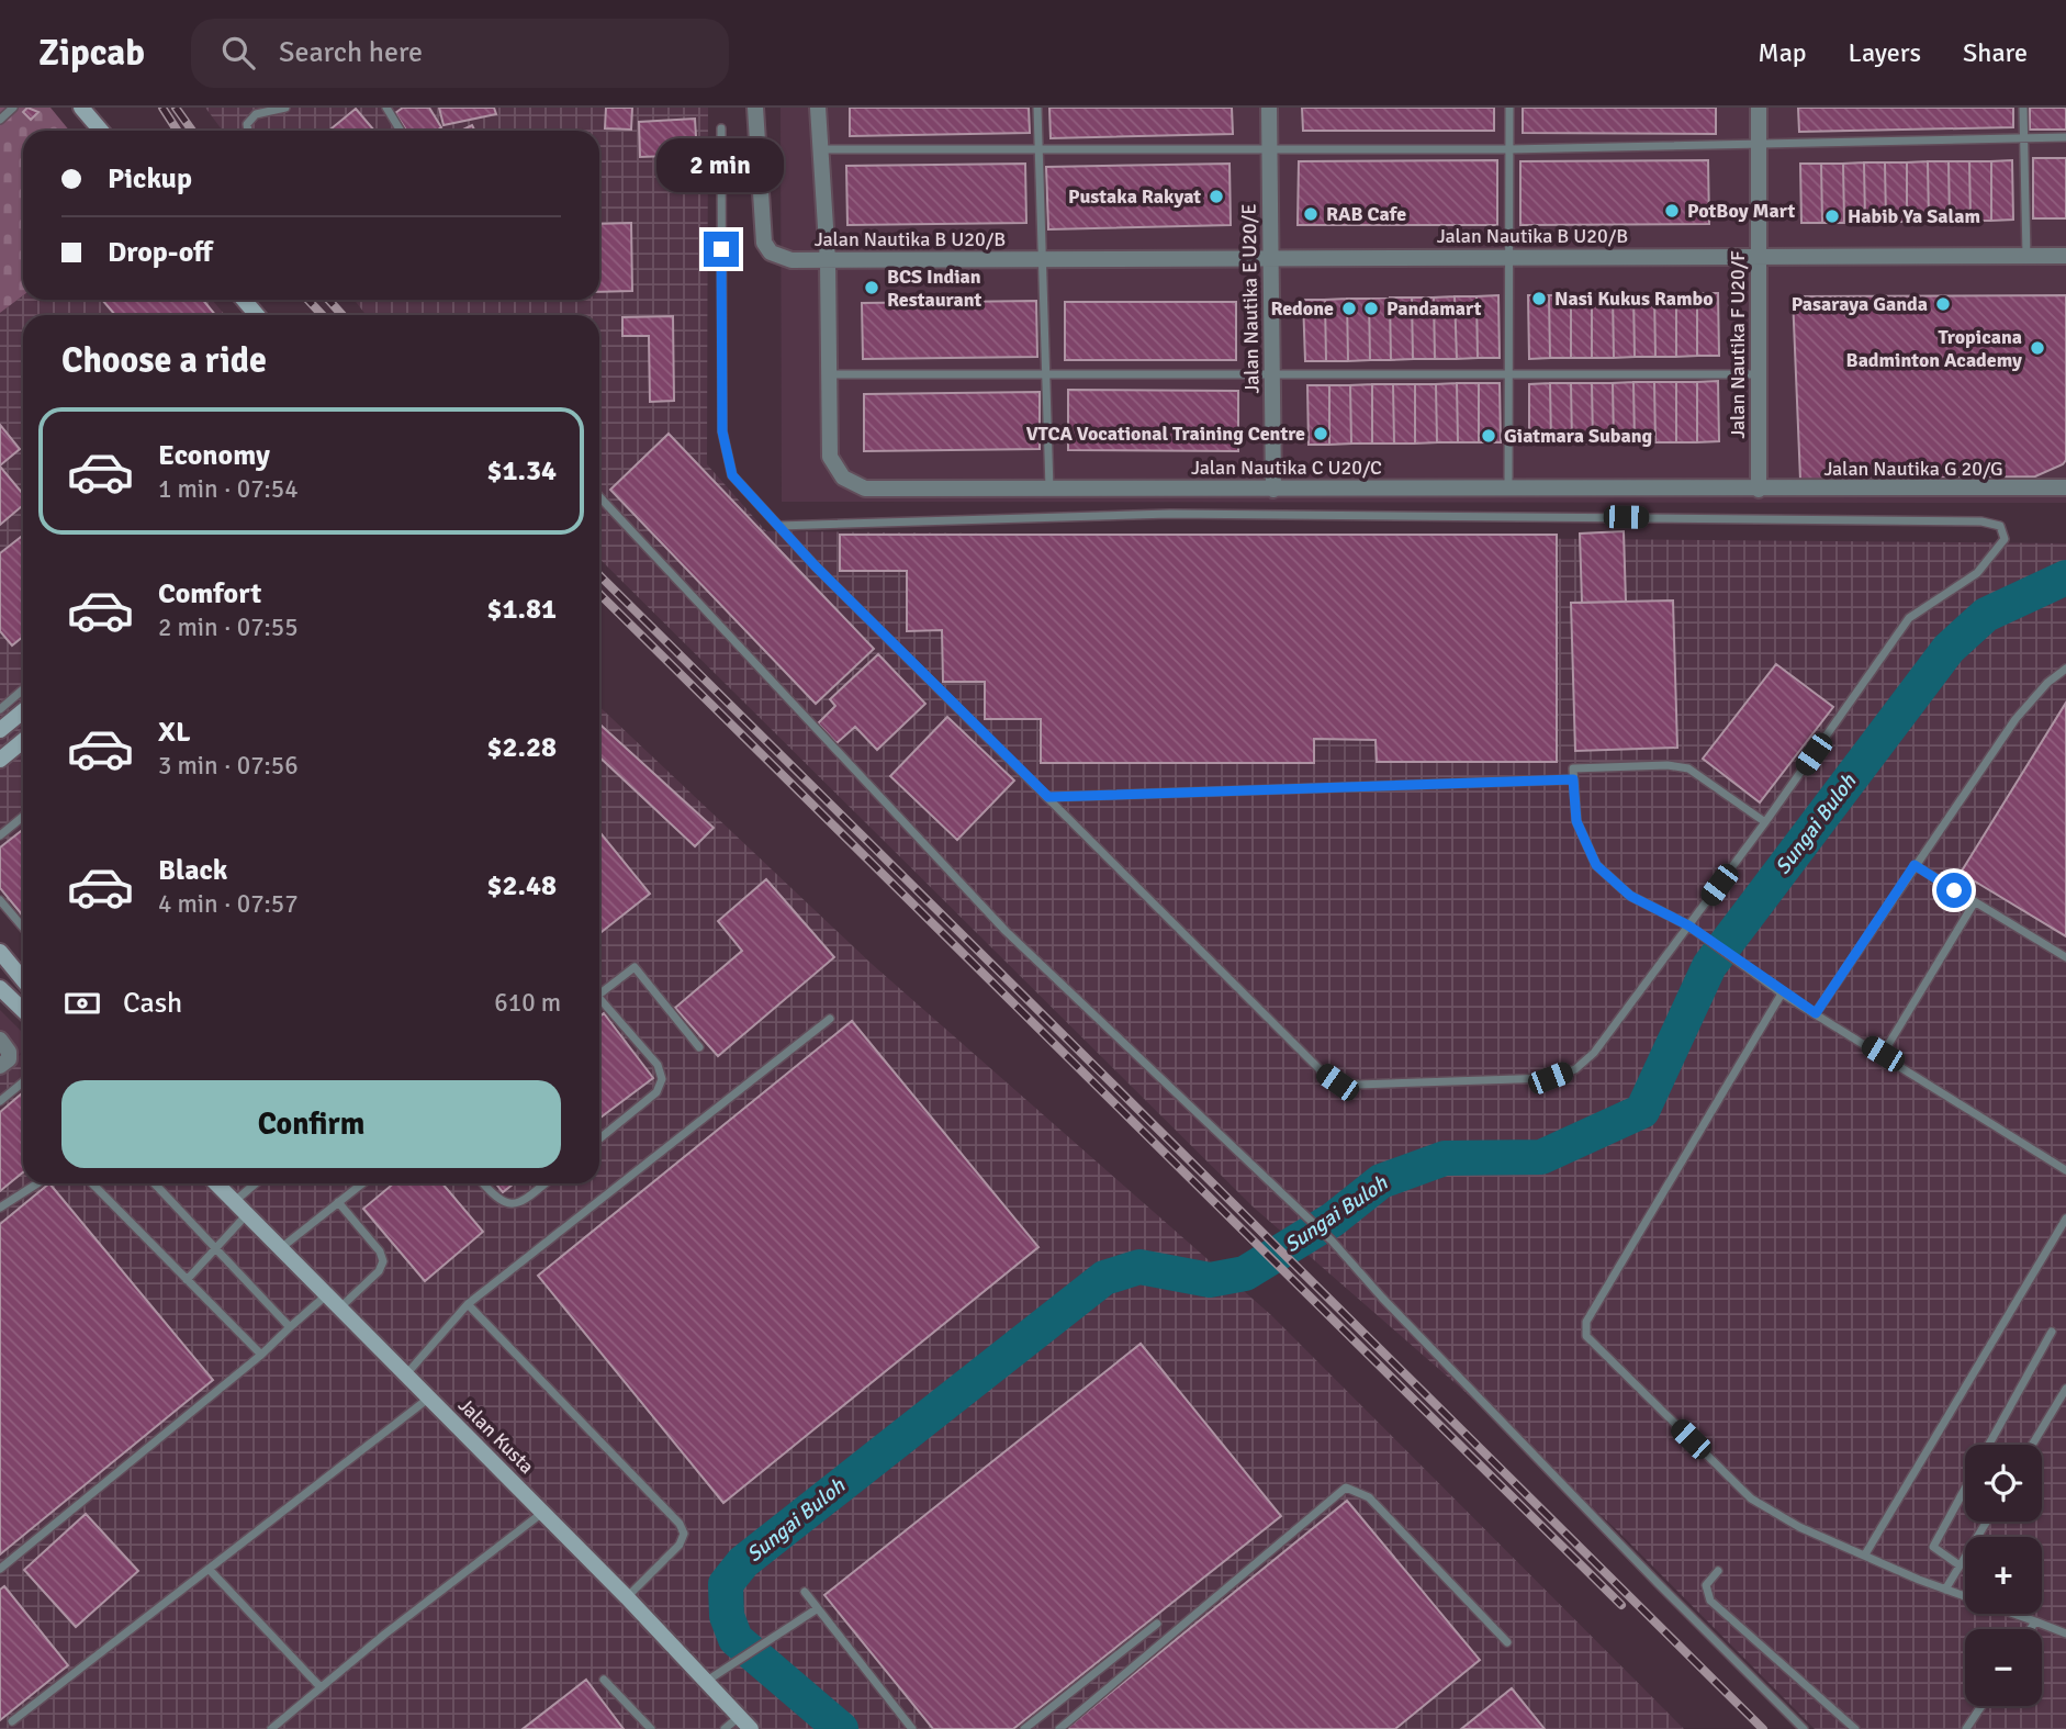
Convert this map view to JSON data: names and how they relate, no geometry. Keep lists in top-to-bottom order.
{
  "streets": {
    "street": [
      "Jalan Nautika B U20/B",
      "Jalan Nautika E U20/E",
      "Jalan Nautika F U20/F",
      "Jalan Nautika C U20/C",
      "Jalan Nautika G 20/G",
      "Jalan Kusta"
    ]
  },
  "crossings": [
    ["Jalan Nautika B U20/B", "Jalan Nautika E U20/E"],
    ["Jalan Nautika B U20/B", "Jalan Nautika F U20/F"],
    ["Jalan Nautika E U20/E", "Jalan Nautika C U20/C"],
    ["Jalan Nautika F U20/F", "Jalan Nautika C U20/C"],
    ["Jalan Nautika F U20/F", "Jalan Nautika G 20/G"],
    ["Jalan Nautika C U20/C", "Jalan Nautika G 20/G"]
  ],
  "water": ["Sungai Buloh"],
  "places": [
    "Pustaka Rakyat",
    "PotBoy Mart",
    "RAB Cafe",
    "Habib Ya Salam",
    "BCS Indian Restaurant",
    "Nasi Kukus Rambo",
    "Pasaraya Ganda",
    "Redone",
    "Pandamart",
    "Tropicana Badminton Academy",
    "VTCA Vocational Training Centre",
    "Giatmara Subang"
  ],
  "page": {
    "header": "Zipcab",
    "search": "Search here",
    "nav": ["Map", "Layers", "Share"],
    "banner": ["Pickup", "Drop-off"],
    "bubble": "2 min",
    "heading": "Choose a ride",
    "list": [
      {
        "name": "Economy",
        "note": "1 min · 07:54",
        "value": "$1.34"
      },
      {
        "name": "Comfort",
        "note": "2 min · 07:55",
        "value": "$1.81"
      },
      {
        "name": "XL",
        "note": "3 min · 07:56",
        "value": "$2.28"
      },
      {
        "name": "Black",
        "note": "4 min · 07:57",
        "value": "$2.48"
      }
    ],
    "pay": ["Cash", "610 m"],
    "buttons": "Confirm",
    "map_buttons": ["+", "−"]
  }
}
